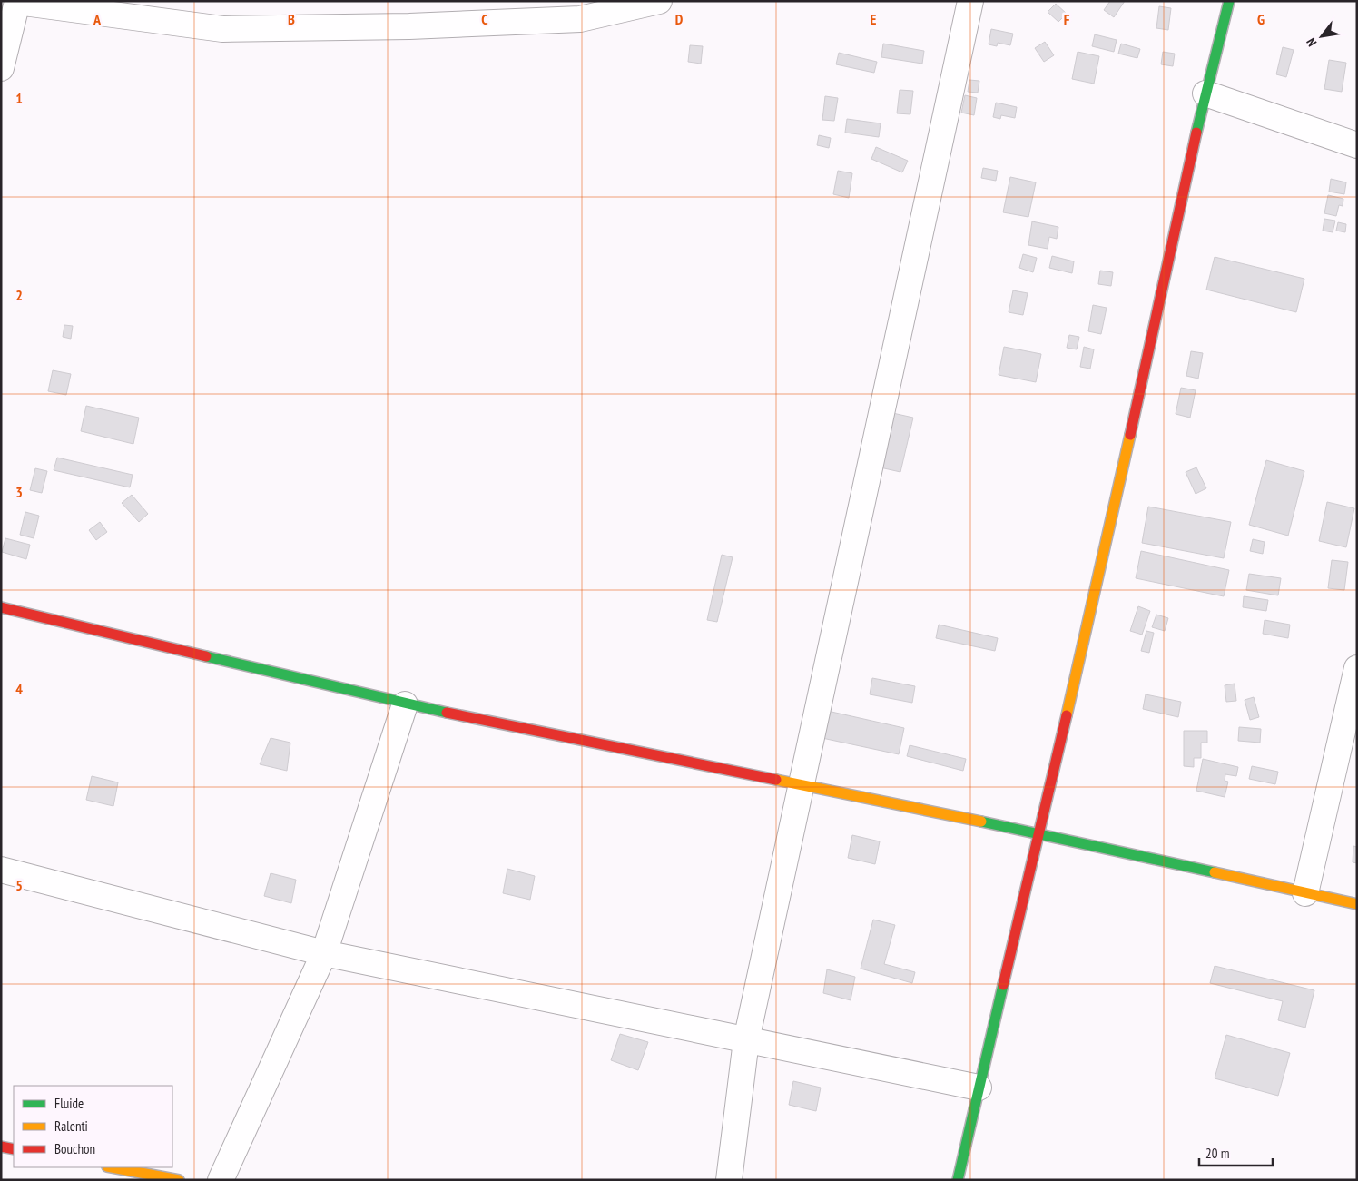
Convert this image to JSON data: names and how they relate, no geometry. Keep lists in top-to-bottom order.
{
  "legend": ["Fluide", "Ralenti", "Bouchon"],
  "scale_bar": "20 m",
  "north": "bottom left",
  "grid": {
    "columns": [
      "A",
      "B",
      "C",
      "D",
      "E",
      "F",
      "G"
    ],
    "rows": [
      "1",
      "2",
      "3",
      "4",
      "5"
    ]
  }
}
